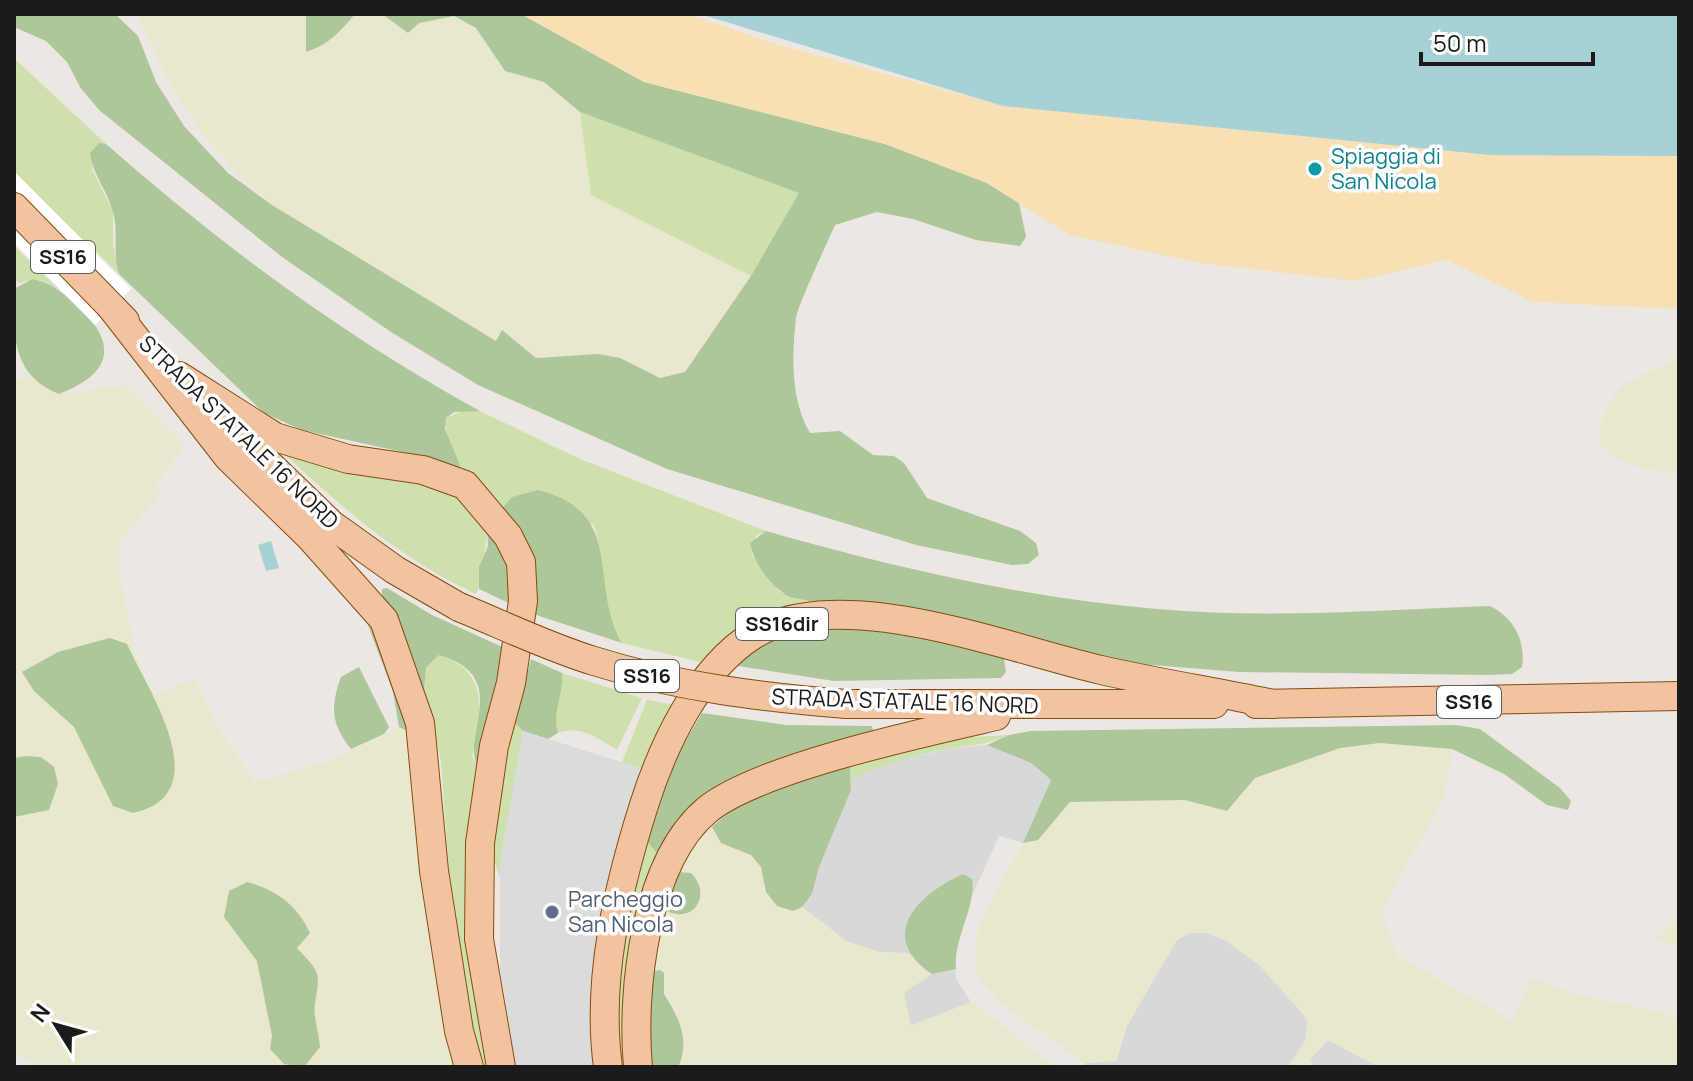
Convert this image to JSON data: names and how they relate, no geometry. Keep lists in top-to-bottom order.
{
  "streets": {
    "main road": ["SS16", "STRADA STATALE 16 NORD", "SS16dir"]
  },
  "crossings": [
    ["STRADA STATALE 16 NORD", "SS16dir"]
  ],
  "places": ["Spiaggia di San Nicola", "Parcheggio San Nicola"],
  "scale_bar": "50 m",
  "north": "top left"
}
